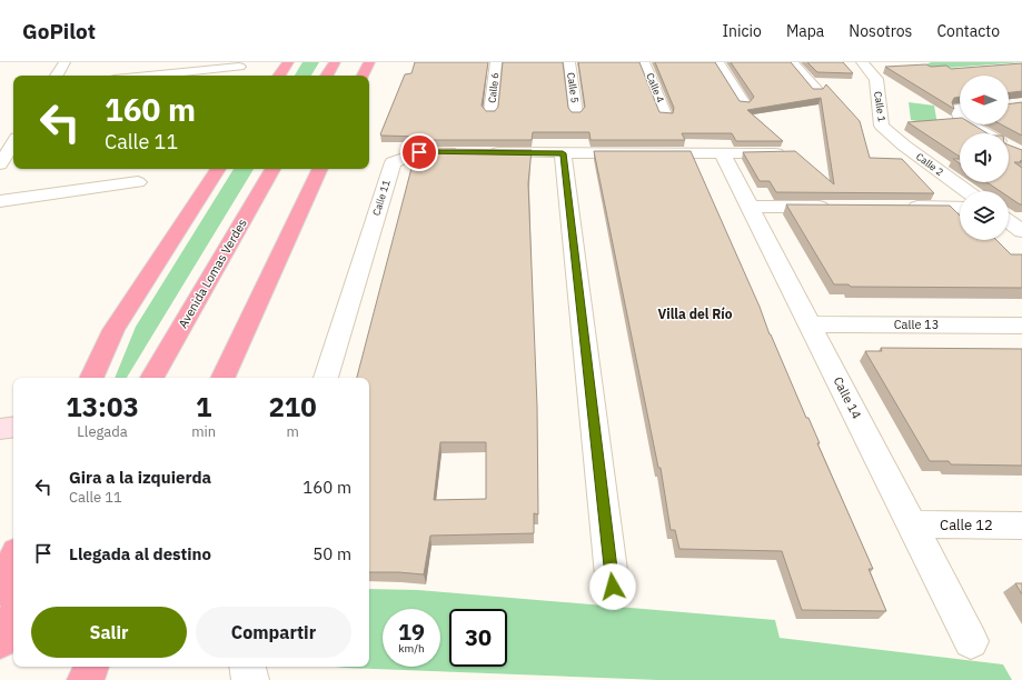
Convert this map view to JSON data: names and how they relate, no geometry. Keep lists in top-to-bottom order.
{
  "streets": {
    "highway": ["Avenida Lomas Verdes"],
    "street": [
      "Calle 6",
      "Calle 5",
      "Calle 4",
      "Calle 1",
      "Calle 2",
      "Calle 11",
      "Calle 13",
      "Calle 14",
      "Calle 12"
    ]
  },
  "crossings": [
    ["Calle 1", "Calle 2"],
    ["Calle 11", "Calle 14"],
    ["Calle 13", "Calle 14"],
    ["Calle 14", "Calle 12"]
  ],
  "districts": ["Villa del Río"],
  "north": "left",
  "page": {
    "header": "GoPilot",
    "nav": [
      "Inicio",
      "Mapa",
      "Nosotros",
      "Contacto"
    ],
    "turn": ["160 m", "Calle 11"],
    "eta": [
      "13:03",
      "Llegada",
      "1",
      "min",
      "210",
      "m"
    ],
    "list": [
      {
        "name": "Gira a la izquierda",
        "note": "Calle 11",
        "value": "160 m"
      },
      {
        "name": "Llegada al destino",
        "value": "50 m"
      }
    ],
    "buttons": ["Salir", "Compartir"],
    "speed": "19 km/h",
    "limit": "30"
  }
}
